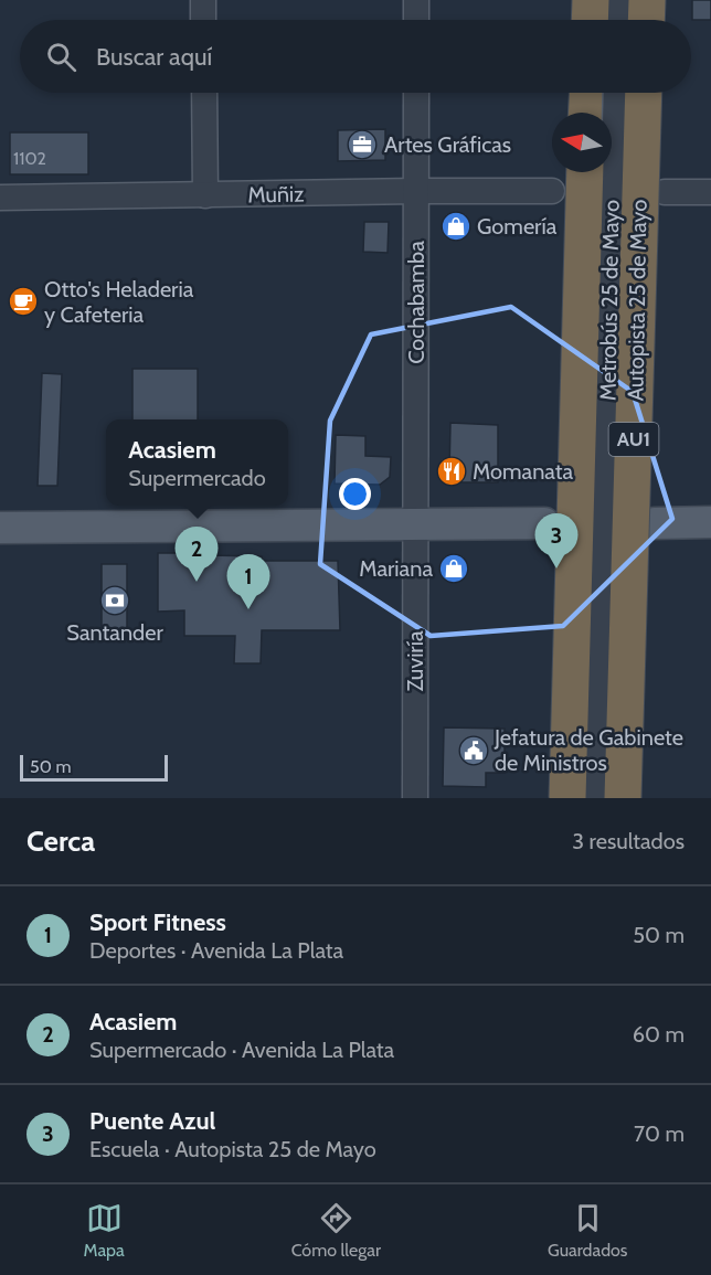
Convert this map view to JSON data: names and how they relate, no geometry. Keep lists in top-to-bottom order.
{
  "streets": {
    "highway": ["Autopista 25 de Mayo", "AU1"],
    "street": [
      "Muñiz",
      "Metrobús 25 de Mayo",
      "Cochabamba",
      "Zuviría"
    ]
  },
  "crossings": [
    ["Muñiz", "Cochabamba"],
    ["Cochabamba", "Zuviría"]
  ],
  "places": {
    "office": ["Artes Gráficas"],
    "shop": ["Gomería", "Mariana"],
    "cafe": ["Otto's Heladeria y Cafeteria"],
    "restaurant": ["Momanata"],
    "bank": ["Santander"],
    "public building": ["Jefatura de Gabinete de Ministros"]
  },
  "house_numbers": ["1102"],
  "scale_bar": "50 m",
  "north": "left",
  "page": {
    "search": "Buscar aquí",
    "popup": ["Acasiem", "Supermercado"],
    "pins": ["3", "2", "1"],
    "scale": "50 m",
    "heading": ["Cerca", "3 resultados"],
    "list": [
      {
        "mark": "1",
        "name": "Sport Fitness",
        "note": "Deportes · Avenida La Plata",
        "value": "50 m"
      },
      {
        "mark": "2",
        "name": "Acasiem",
        "note": "Supermercado · Avenida La Plata",
        "value": "60 m"
      },
      {
        "mark": "3",
        "name": "Puente Azul",
        "note": "Escuela · Autopista 25 de Mayo",
        "value": "70 m"
      }
    ],
    "nav": ["Mapa", "Cómo llegar", "Guardados"]
  }
}
